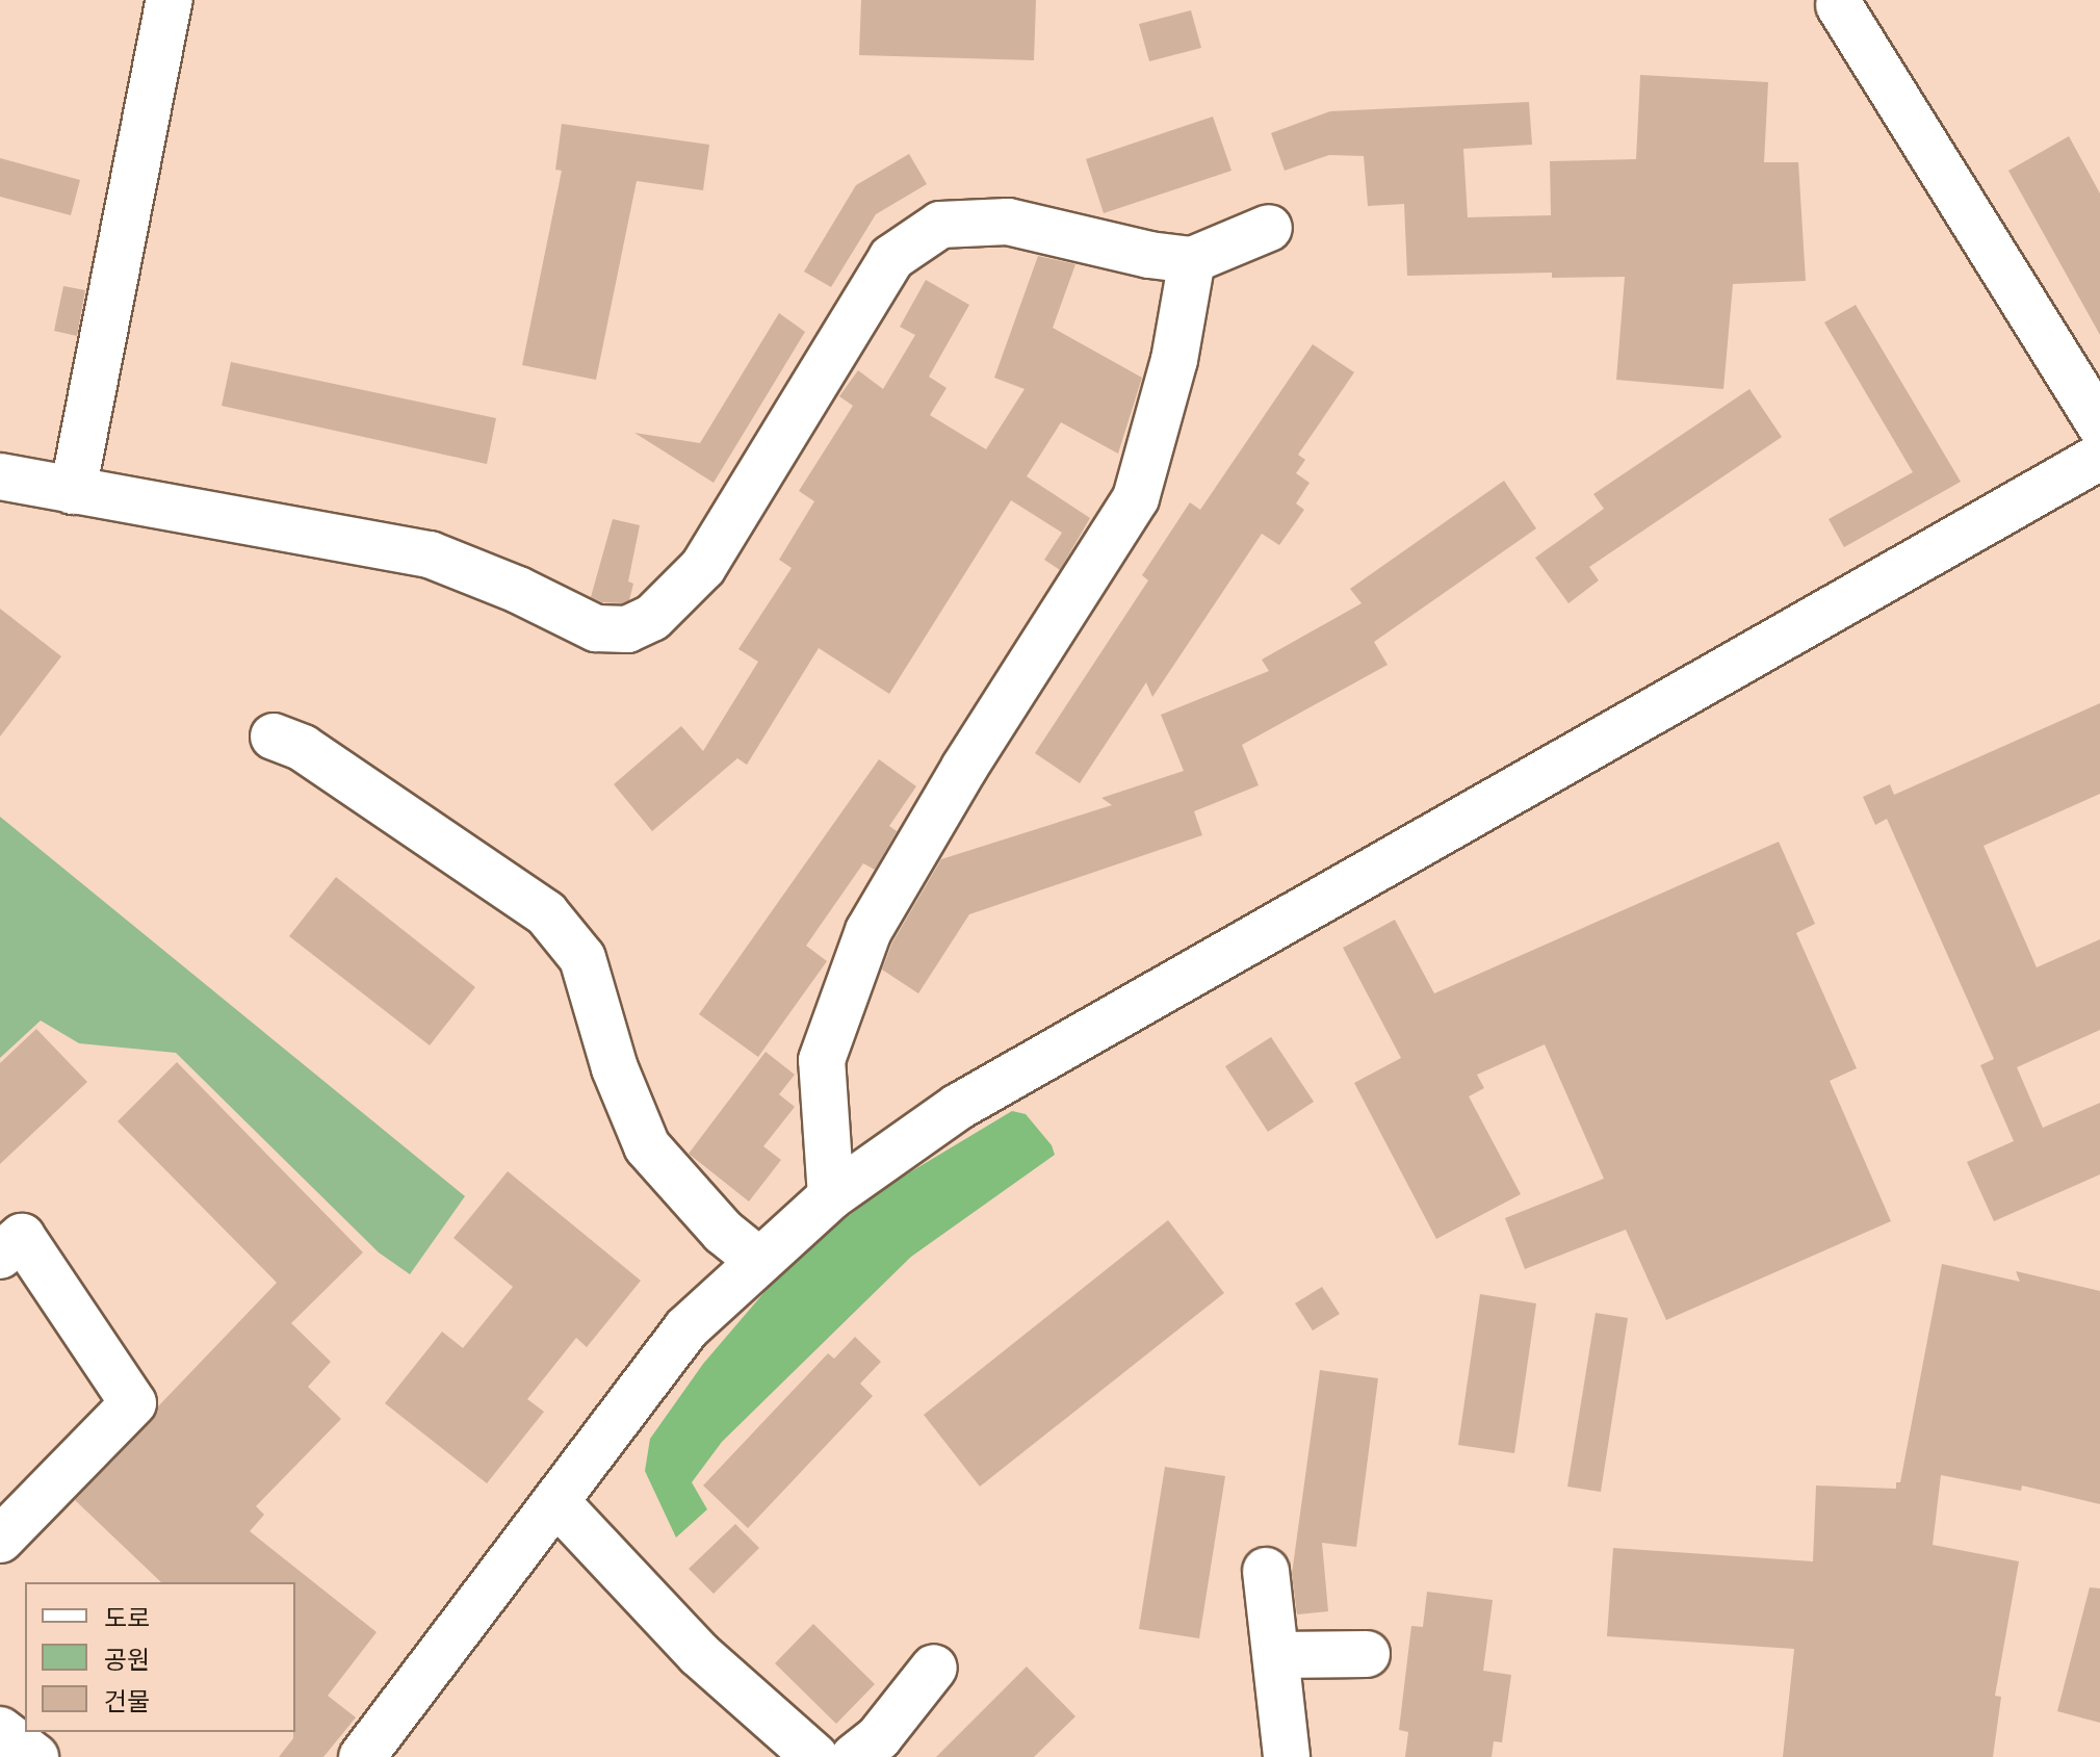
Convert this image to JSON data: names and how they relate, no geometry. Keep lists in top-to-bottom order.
{
  "legend": ["도로", "공원", "건물"]
}
